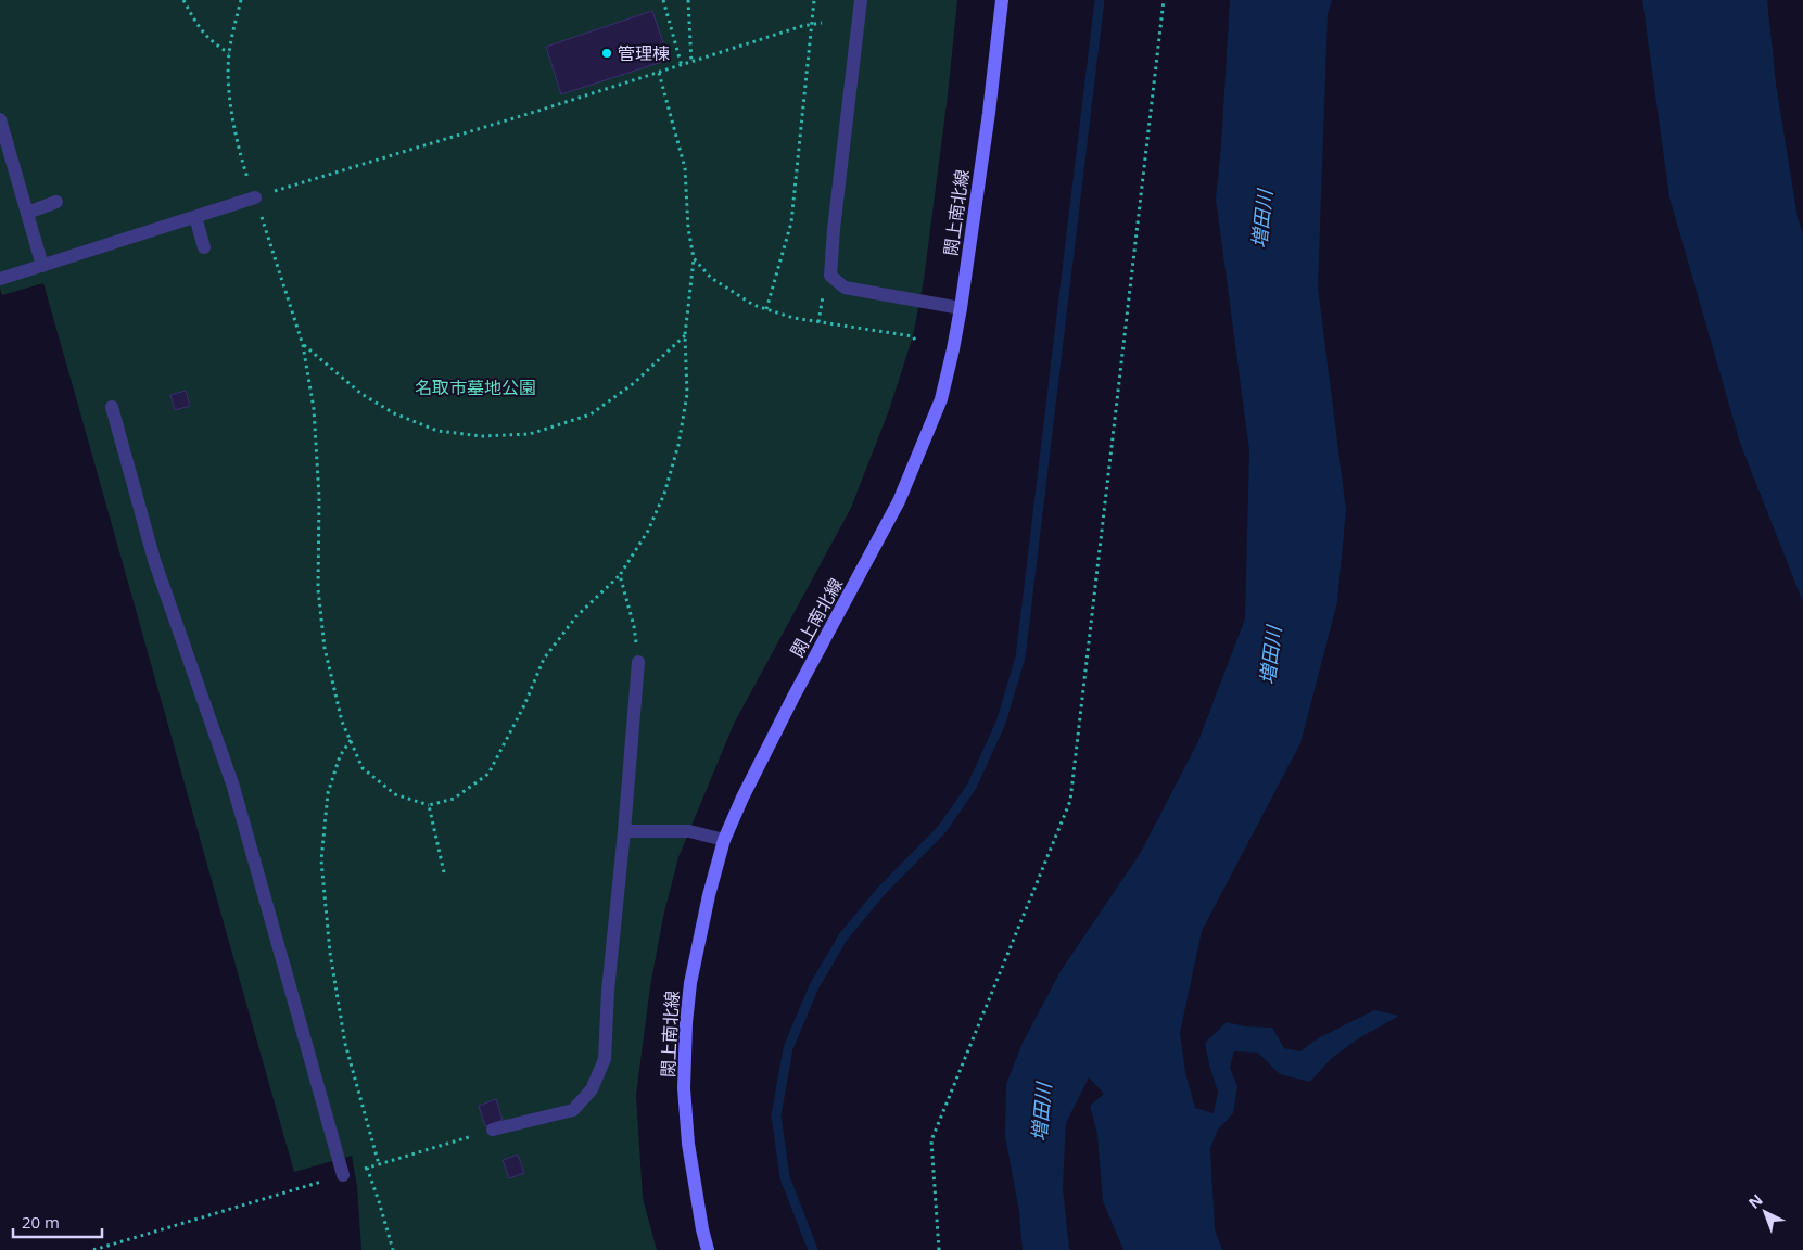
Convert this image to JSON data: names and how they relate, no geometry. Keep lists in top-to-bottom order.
{
  "streets": {
    "street": ["閖上南北線"]
  },
  "water": ["増田川"],
  "parks": ["名取市墓地公園"],
  "places": ["管理棟"],
  "scale_bar": "20 m",
  "north": "top left"
}
